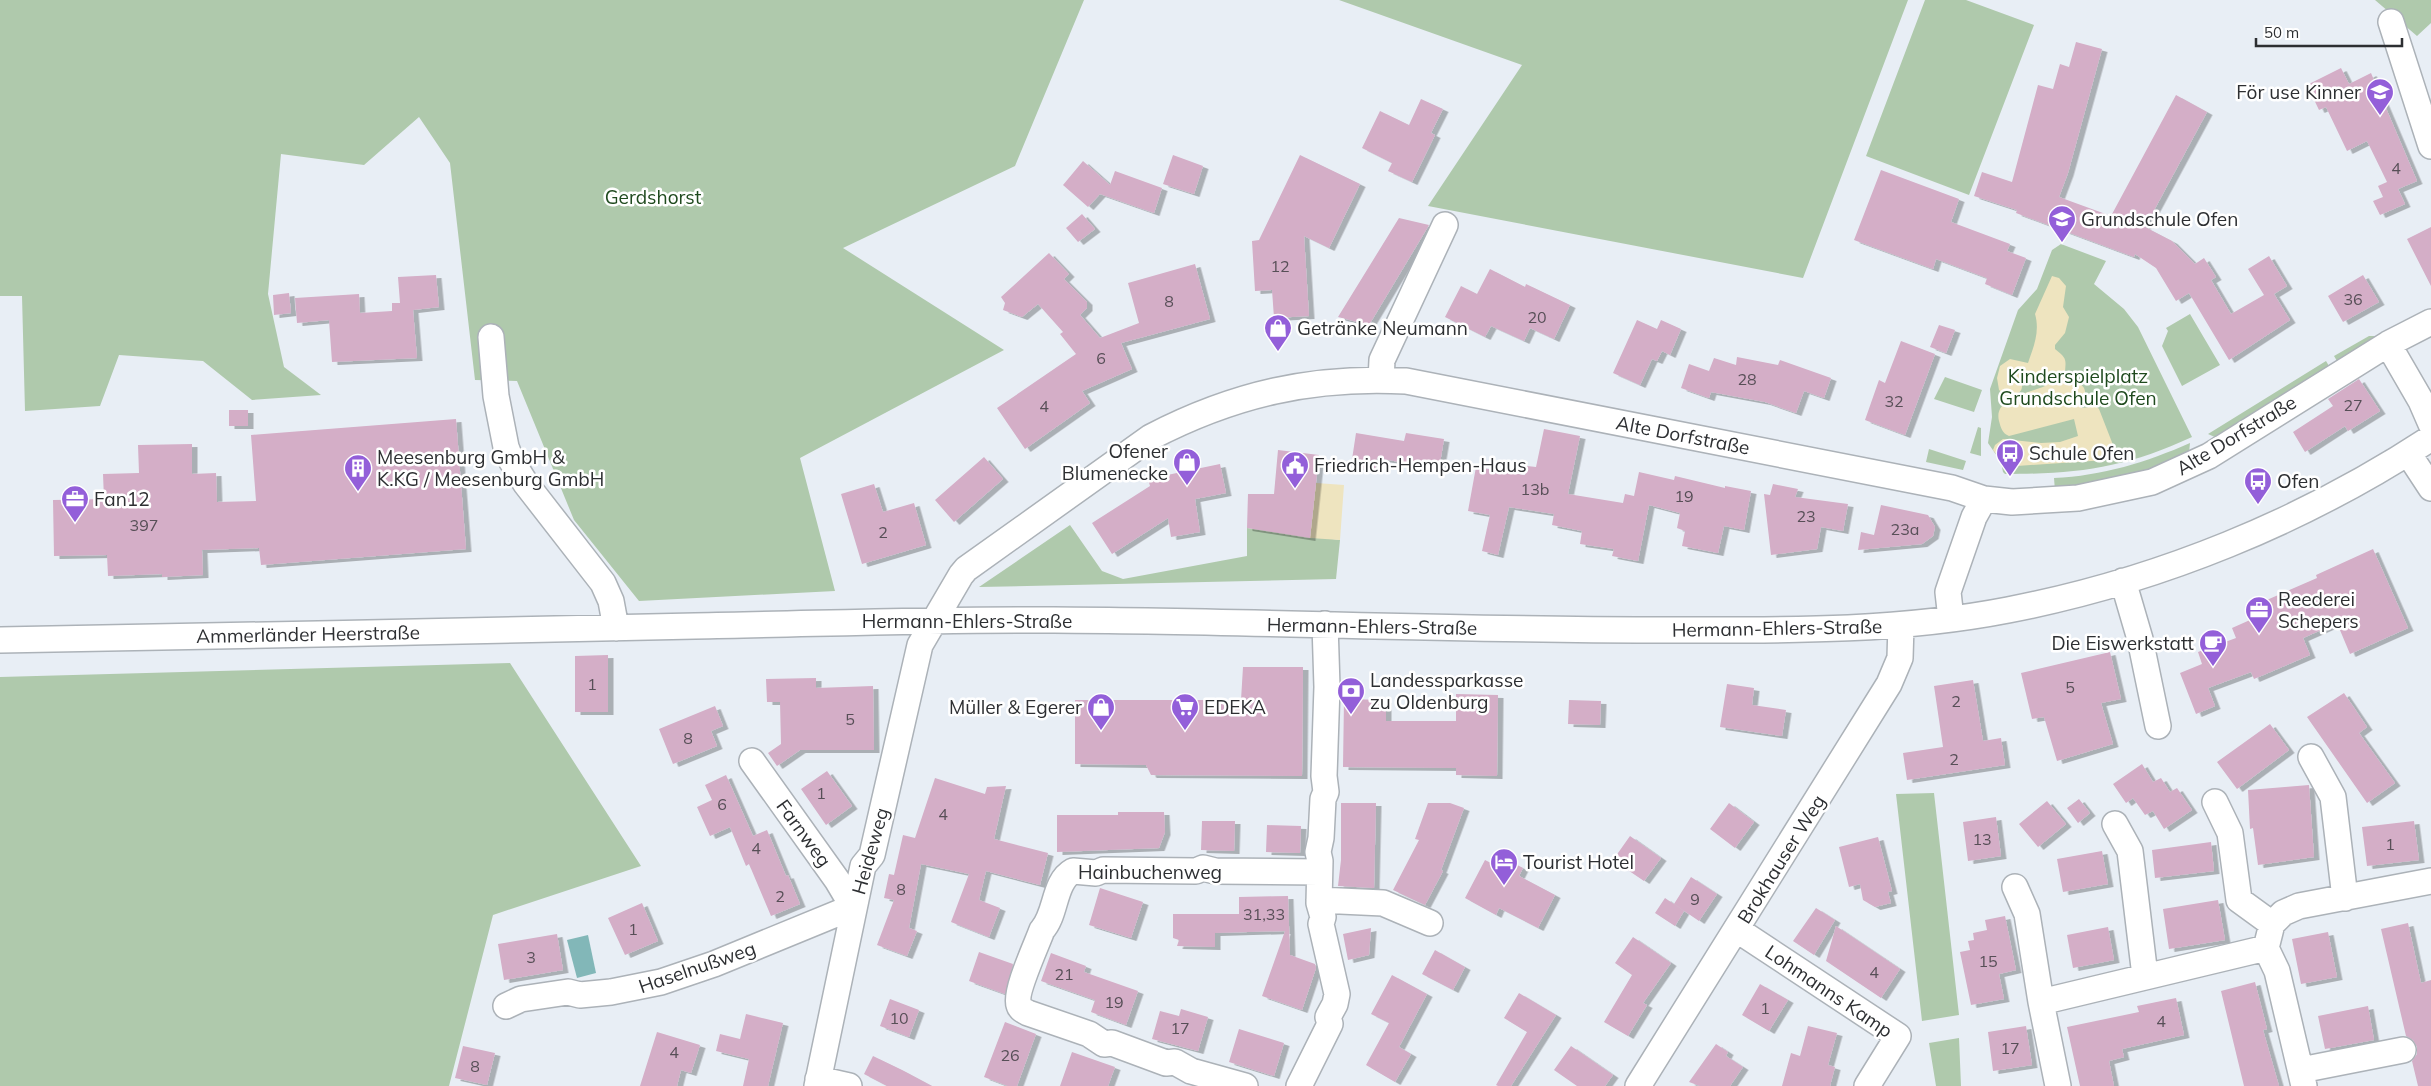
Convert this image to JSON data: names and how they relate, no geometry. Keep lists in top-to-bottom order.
{
  "streets": {
    "street": [
      "Alte Dorfstraße",
      "Hermann-Ehlers-Straße",
      "Ammerländer Heerstraße",
      "Farnweg",
      "Heideweg",
      "Brokhauser Weg",
      "Hainbuchenweg",
      "Haselnußweg",
      "Lohmanns Kamp"
    ]
  },
  "crossings": [
    ["Alte Dorfstraße", "Hermann-Ehlers-Straße"],
    ["Alte Dorfstraße", "Heideweg"],
    ["Hermann-Ehlers-Straße", "Ammerländer Heerstraße"],
    ["Hermann-Ehlers-Straße", "Heideweg"],
    ["Hermann-Ehlers-Straße", "Brokhauser Weg"],
    ["Farnweg", "Heideweg"],
    ["Farnweg", "Haselnußweg"],
    ["Heideweg", "Haselnußweg"],
    ["Brokhauser Weg", "Lohmanns Kamp"]
  ],
  "parks": ["Gerdshorst", "Kinderspielplatz Grundschule Ofen"],
  "places": {
    "school or university": ["För use Kinner", "Grundschule Ofen"],
    "shop": ["Getränke Neumann", "Ofener Blumenecke", "Müller & Egerer"],
    "bus stop": ["Schule Ofen", "Ofen"],
    "public building": ["Friedrich-Hempen-Haus"],
    "building": ["Meesenburg GmbH & K.KG / Meesenburg GmbH"],
    "office": ["Fan12", "Reederei Schepers"],
    "cafe": ["Die Eiswerkstatt"],
    "bank": ["Landessparkasse zu Oldenburg"],
    "supermarket": ["EDEKA"],
    "hotel": ["Tourist Hotel"]
  },
  "house_numbers": [
    "4",
    "12",
    "36",
    "8",
    "20",
    "6",
    "28",
    "32",
    "27",
    "4",
    "13b",
    "19",
    "23",
    "397",
    "23a",
    "2",
    "1",
    "5",
    "2",
    "5",
    "8",
    "2",
    "1",
    "6",
    "4",
    "13",
    "1",
    "4",
    "8",
    "2",
    "9",
    "31,33",
    "1",
    "3",
    "15",
    "4",
    "21",
    "19",
    "1",
    "10",
    "4",
    "17",
    "17",
    "4",
    "26",
    "8"
  ],
  "scale_bar": "50 m"
}
